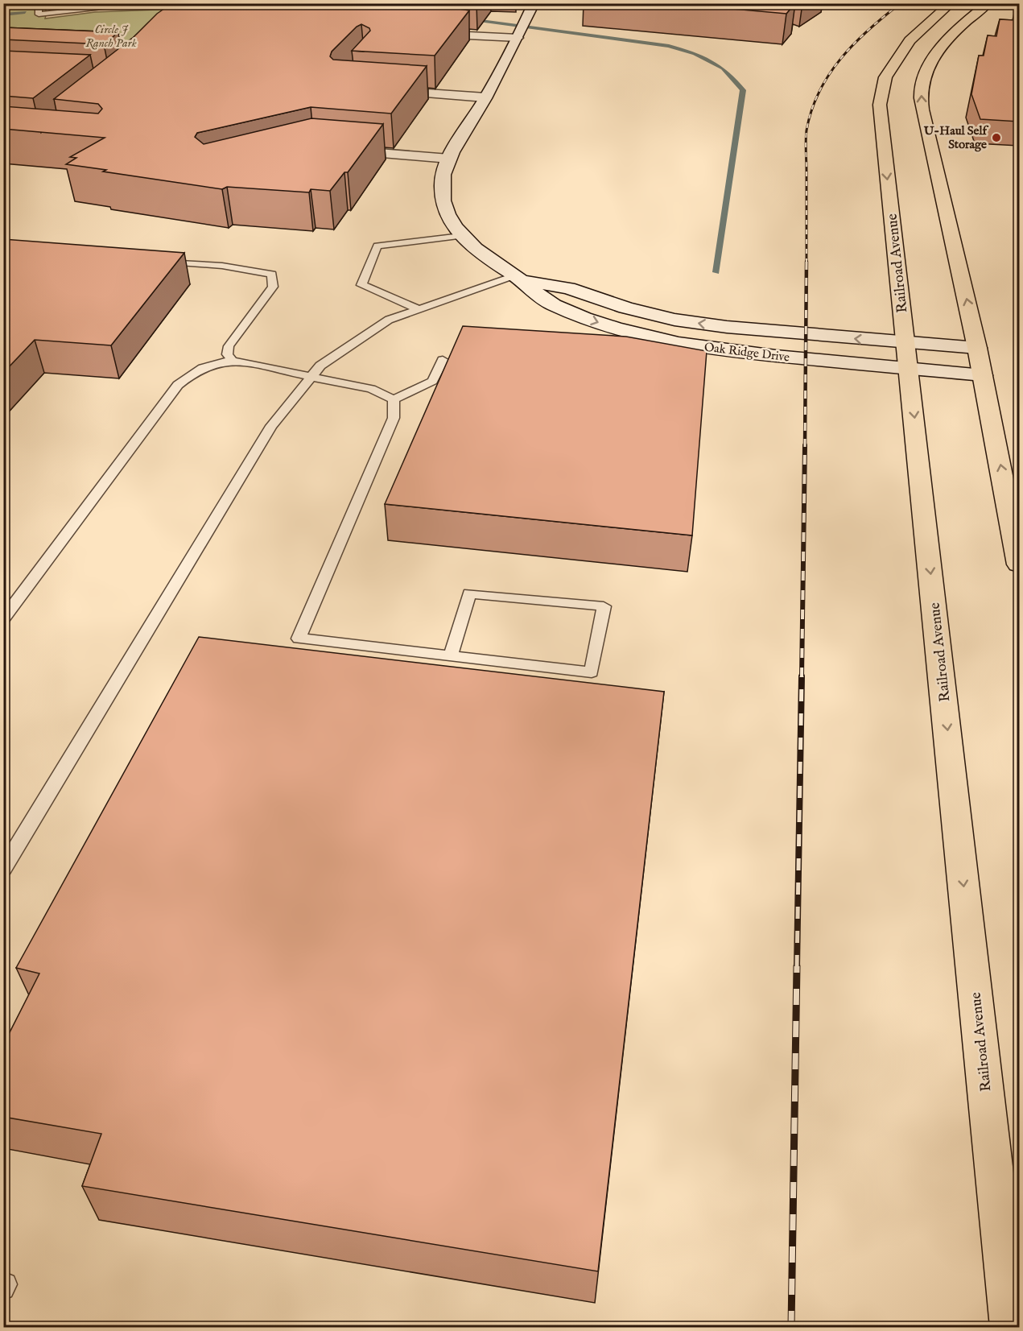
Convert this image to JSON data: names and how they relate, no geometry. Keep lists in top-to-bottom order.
{
  "streets": {
    "main road": ["Railroad Avenue", "Oak Ridge Drive"]
  },
  "crossings": [
    ["Railroad Avenue", "Oak Ridge Drive"]
  ],
  "parks": ["Circle J Ranch Park"],
  "places": ["U-Haul Self Storage"]
}
